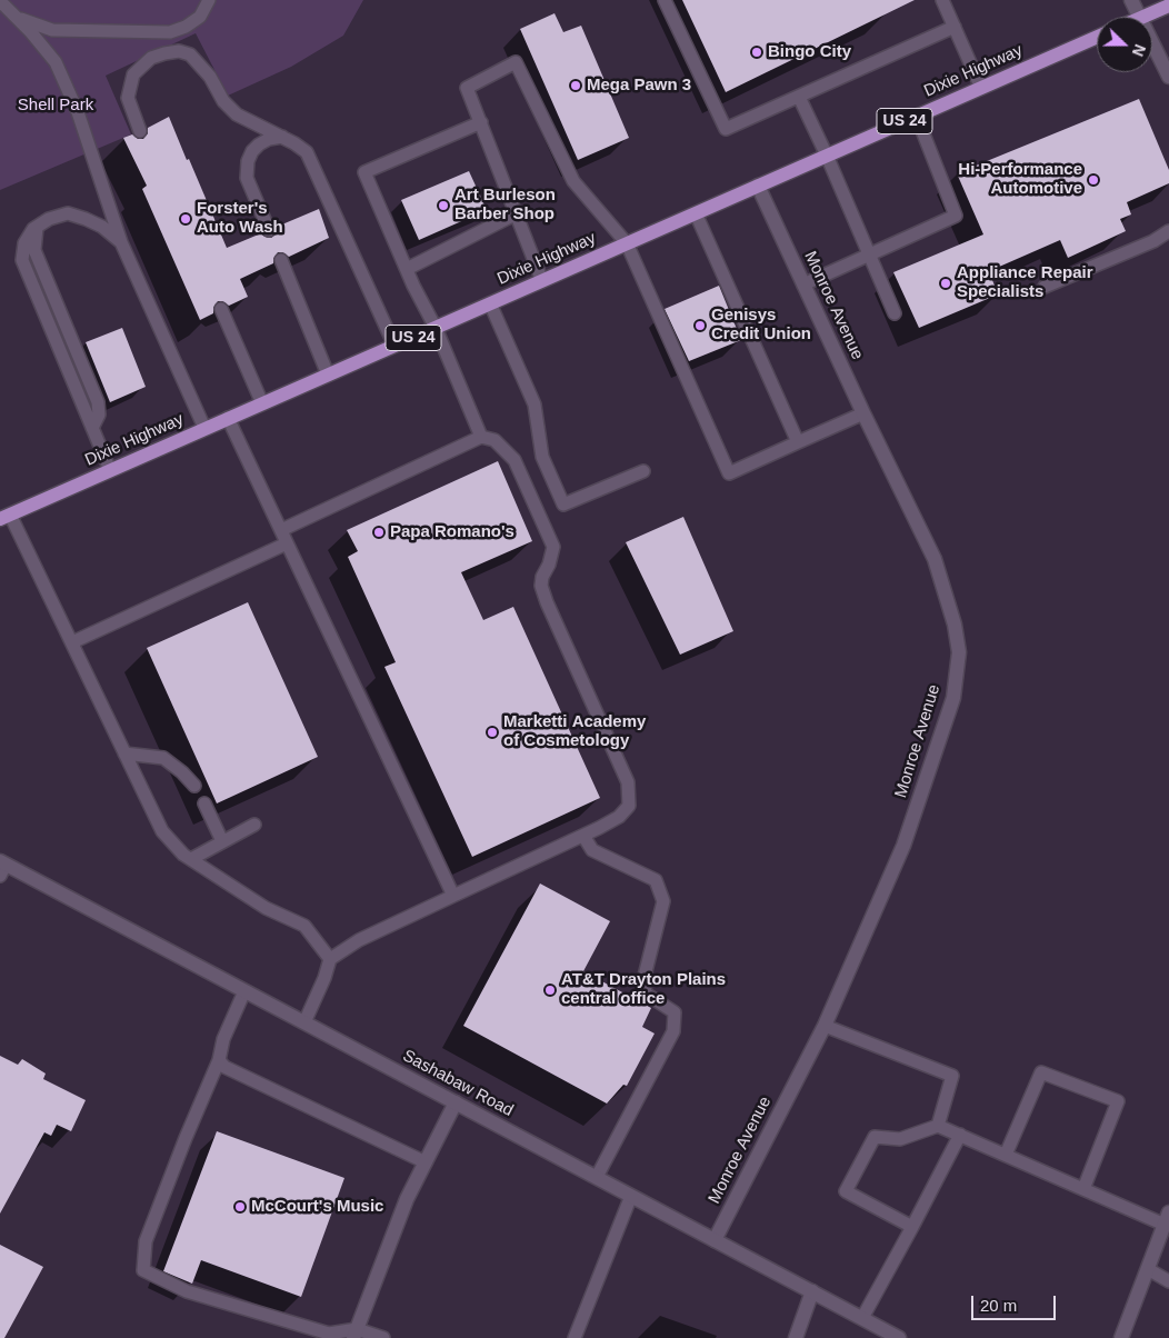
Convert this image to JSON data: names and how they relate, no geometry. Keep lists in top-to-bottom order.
{
  "streets": {
    "main road": ["Dixie Highway", "US 24"],
    "street": ["Monroe Avenue", "Sashabaw Road"]
  },
  "crossings": [
    ["Dixie Highway", "Monroe Avenue"],
    ["Monroe Avenue", "Sashabaw Road"]
  ],
  "parks": ["Shell Park"],
  "places": [
    "Bingo City",
    "Mega Pawn 3",
    "Hi-Performance Automotive",
    "Art Burleson Barber Shop",
    "Forster's Auto Wash",
    "Appliance Repair Specialists",
    "Genisys Credit Union",
    "Papa Romano's",
    "Marketti Academy of Cosmetology",
    "AT&T Drayton Plains central office",
    "McCourt's Music"
  ],
  "scale_bar": "20 m",
  "north": "right"
}
